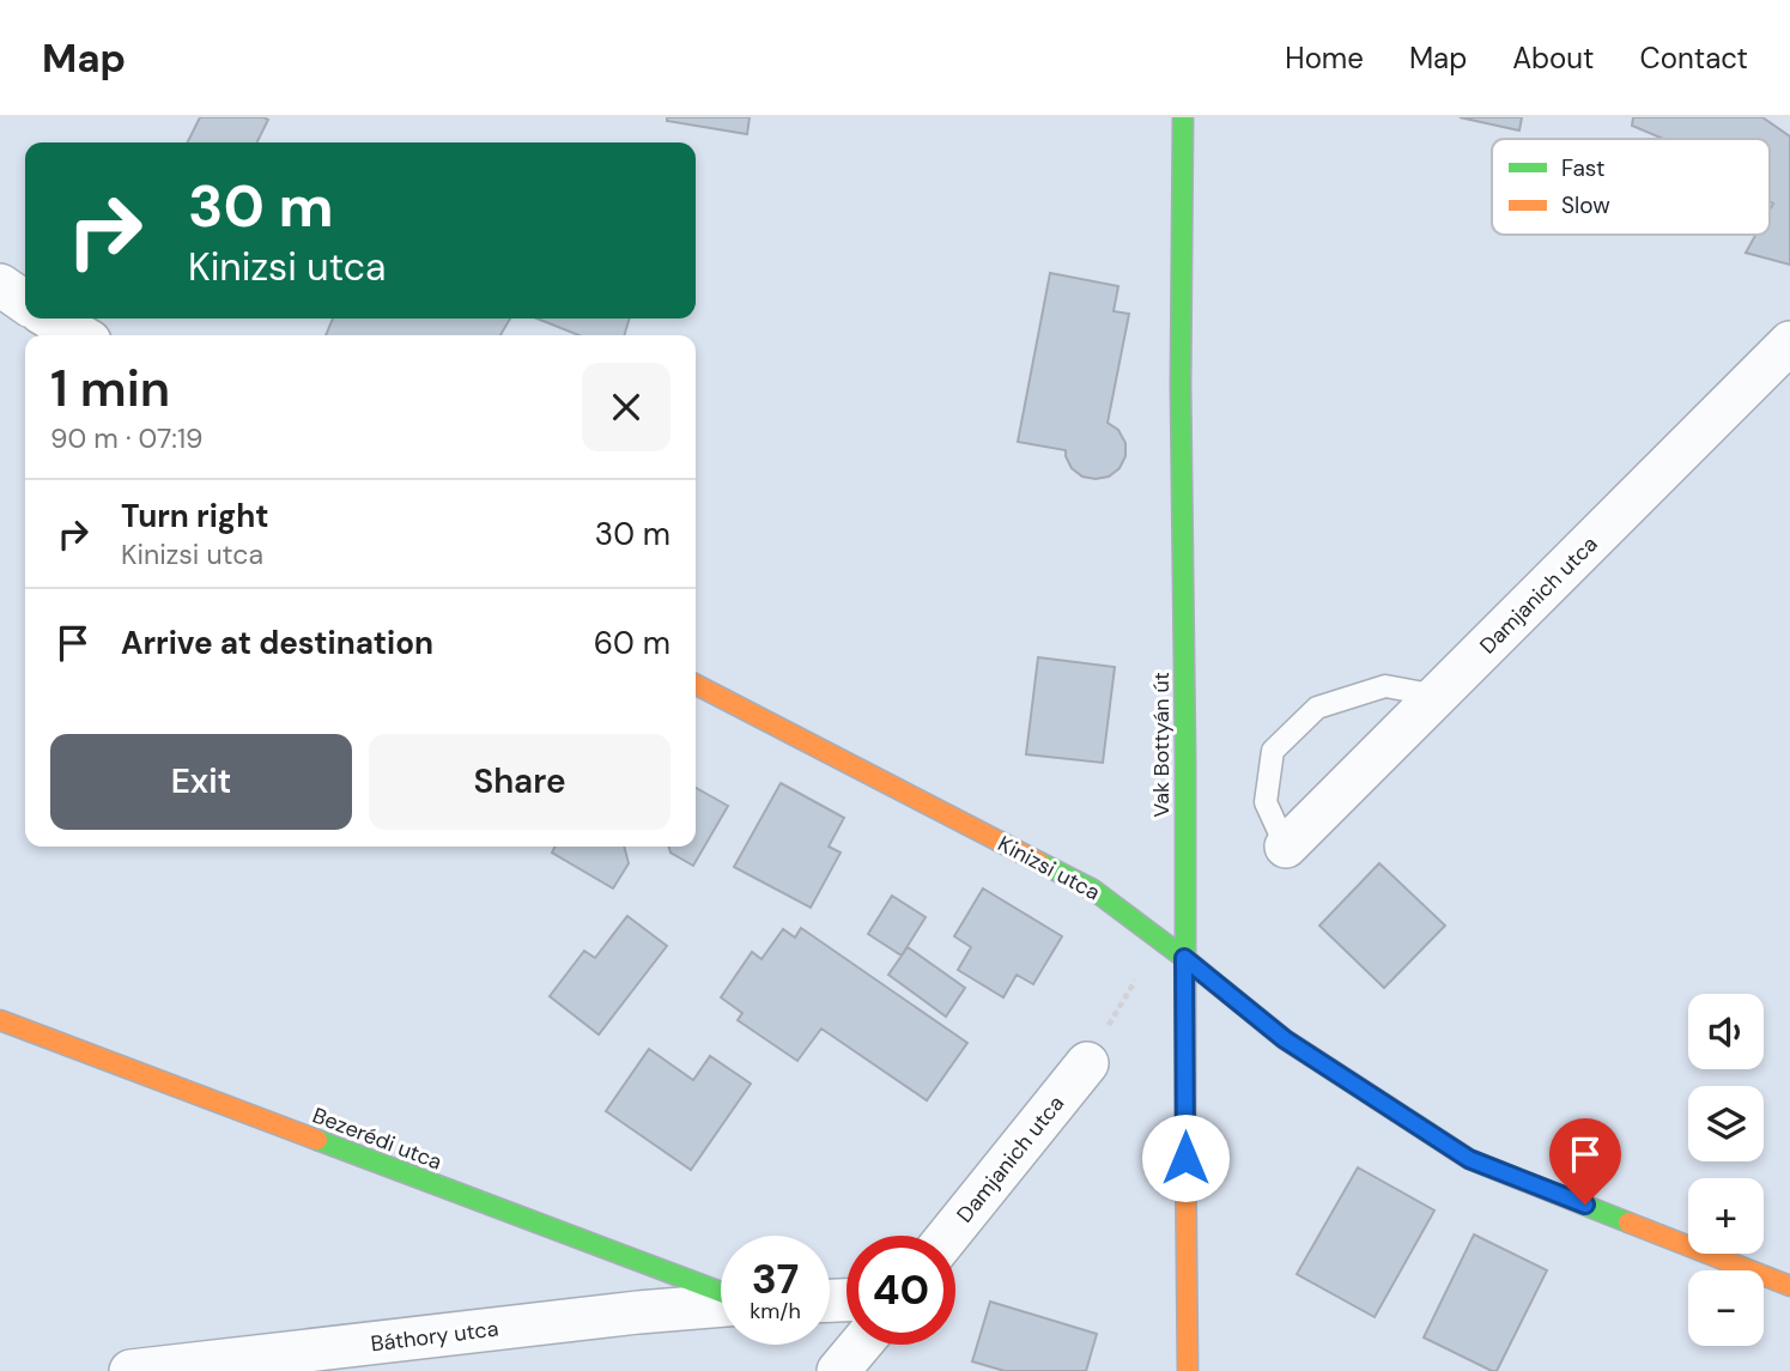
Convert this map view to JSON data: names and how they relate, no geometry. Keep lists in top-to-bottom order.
{
  "streets": {
    "street": [
      "Damjanich utca",
      "Vak Bottyán út",
      "Kinizsi utca",
      "Bezerédi utca",
      "Báthory utca"
    ]
  },
  "crossings": [
    ["Vak Bottyán út", "Kinizsi utca"]
  ],
  "legend": ["Fast", "Slow"],
  "page": {
    "header": "Map",
    "nav": [
      "Home",
      "Map",
      "About",
      "Contact"
    ],
    "turn": ["30 m", "Kinizsi utca"],
    "heading": ["1 min", "90 m · 07:19"],
    "list": [
      {
        "name": "Turn right",
        "note": "Kinizsi utca",
        "value": "30 m"
      },
      {
        "name": "Arrive at destination",
        "value": "60 m"
      }
    ],
    "buttons": ["Exit", "Share"],
    "map_buttons": ["+", "−"],
    "speed": "37 km/h",
    "limit": "40"
  }
}
